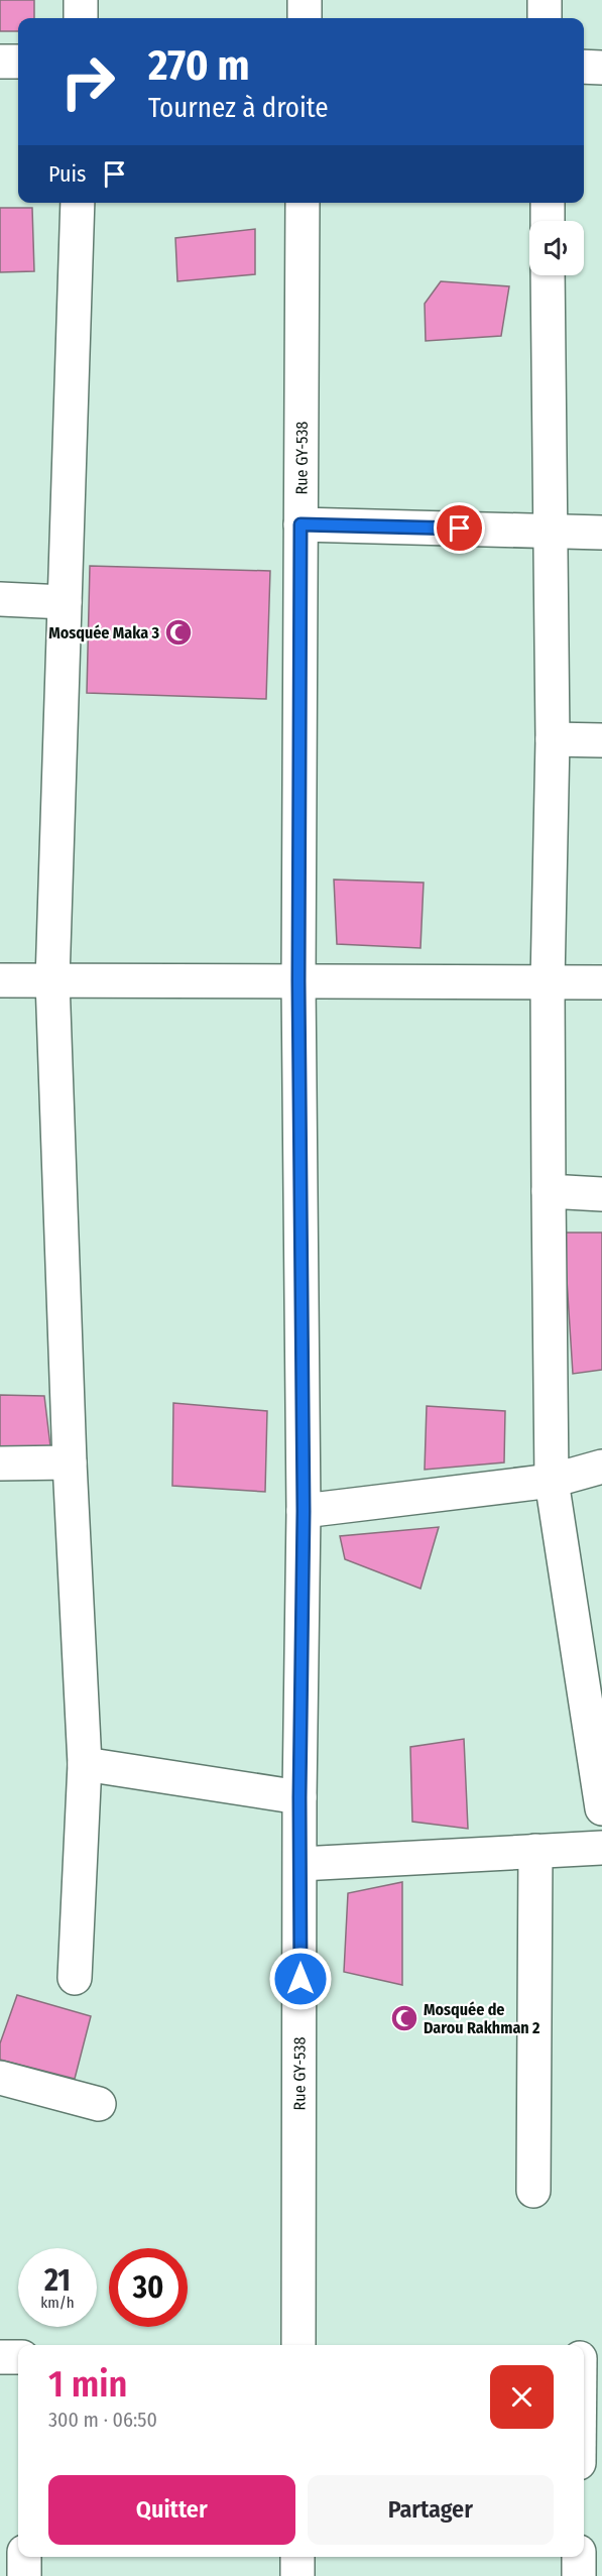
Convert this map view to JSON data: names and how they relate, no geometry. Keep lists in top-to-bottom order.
{
  "streets": {
    "street": ["Rue GY-538"]
  },
  "places": {
    "mosque": ["Mosquée Maka 3", "Mosquée de Darou Rakhman 2"]
  },
  "page": {
    "turn": ["270 m", "Tournez à droite"],
    "then": "Puis",
    "speed": "21 km/h",
    "limit": "30",
    "heading": ["1 min", "300 m · 06:50"],
    "buttons": ["Quitter", "Partager"]
  }
}
